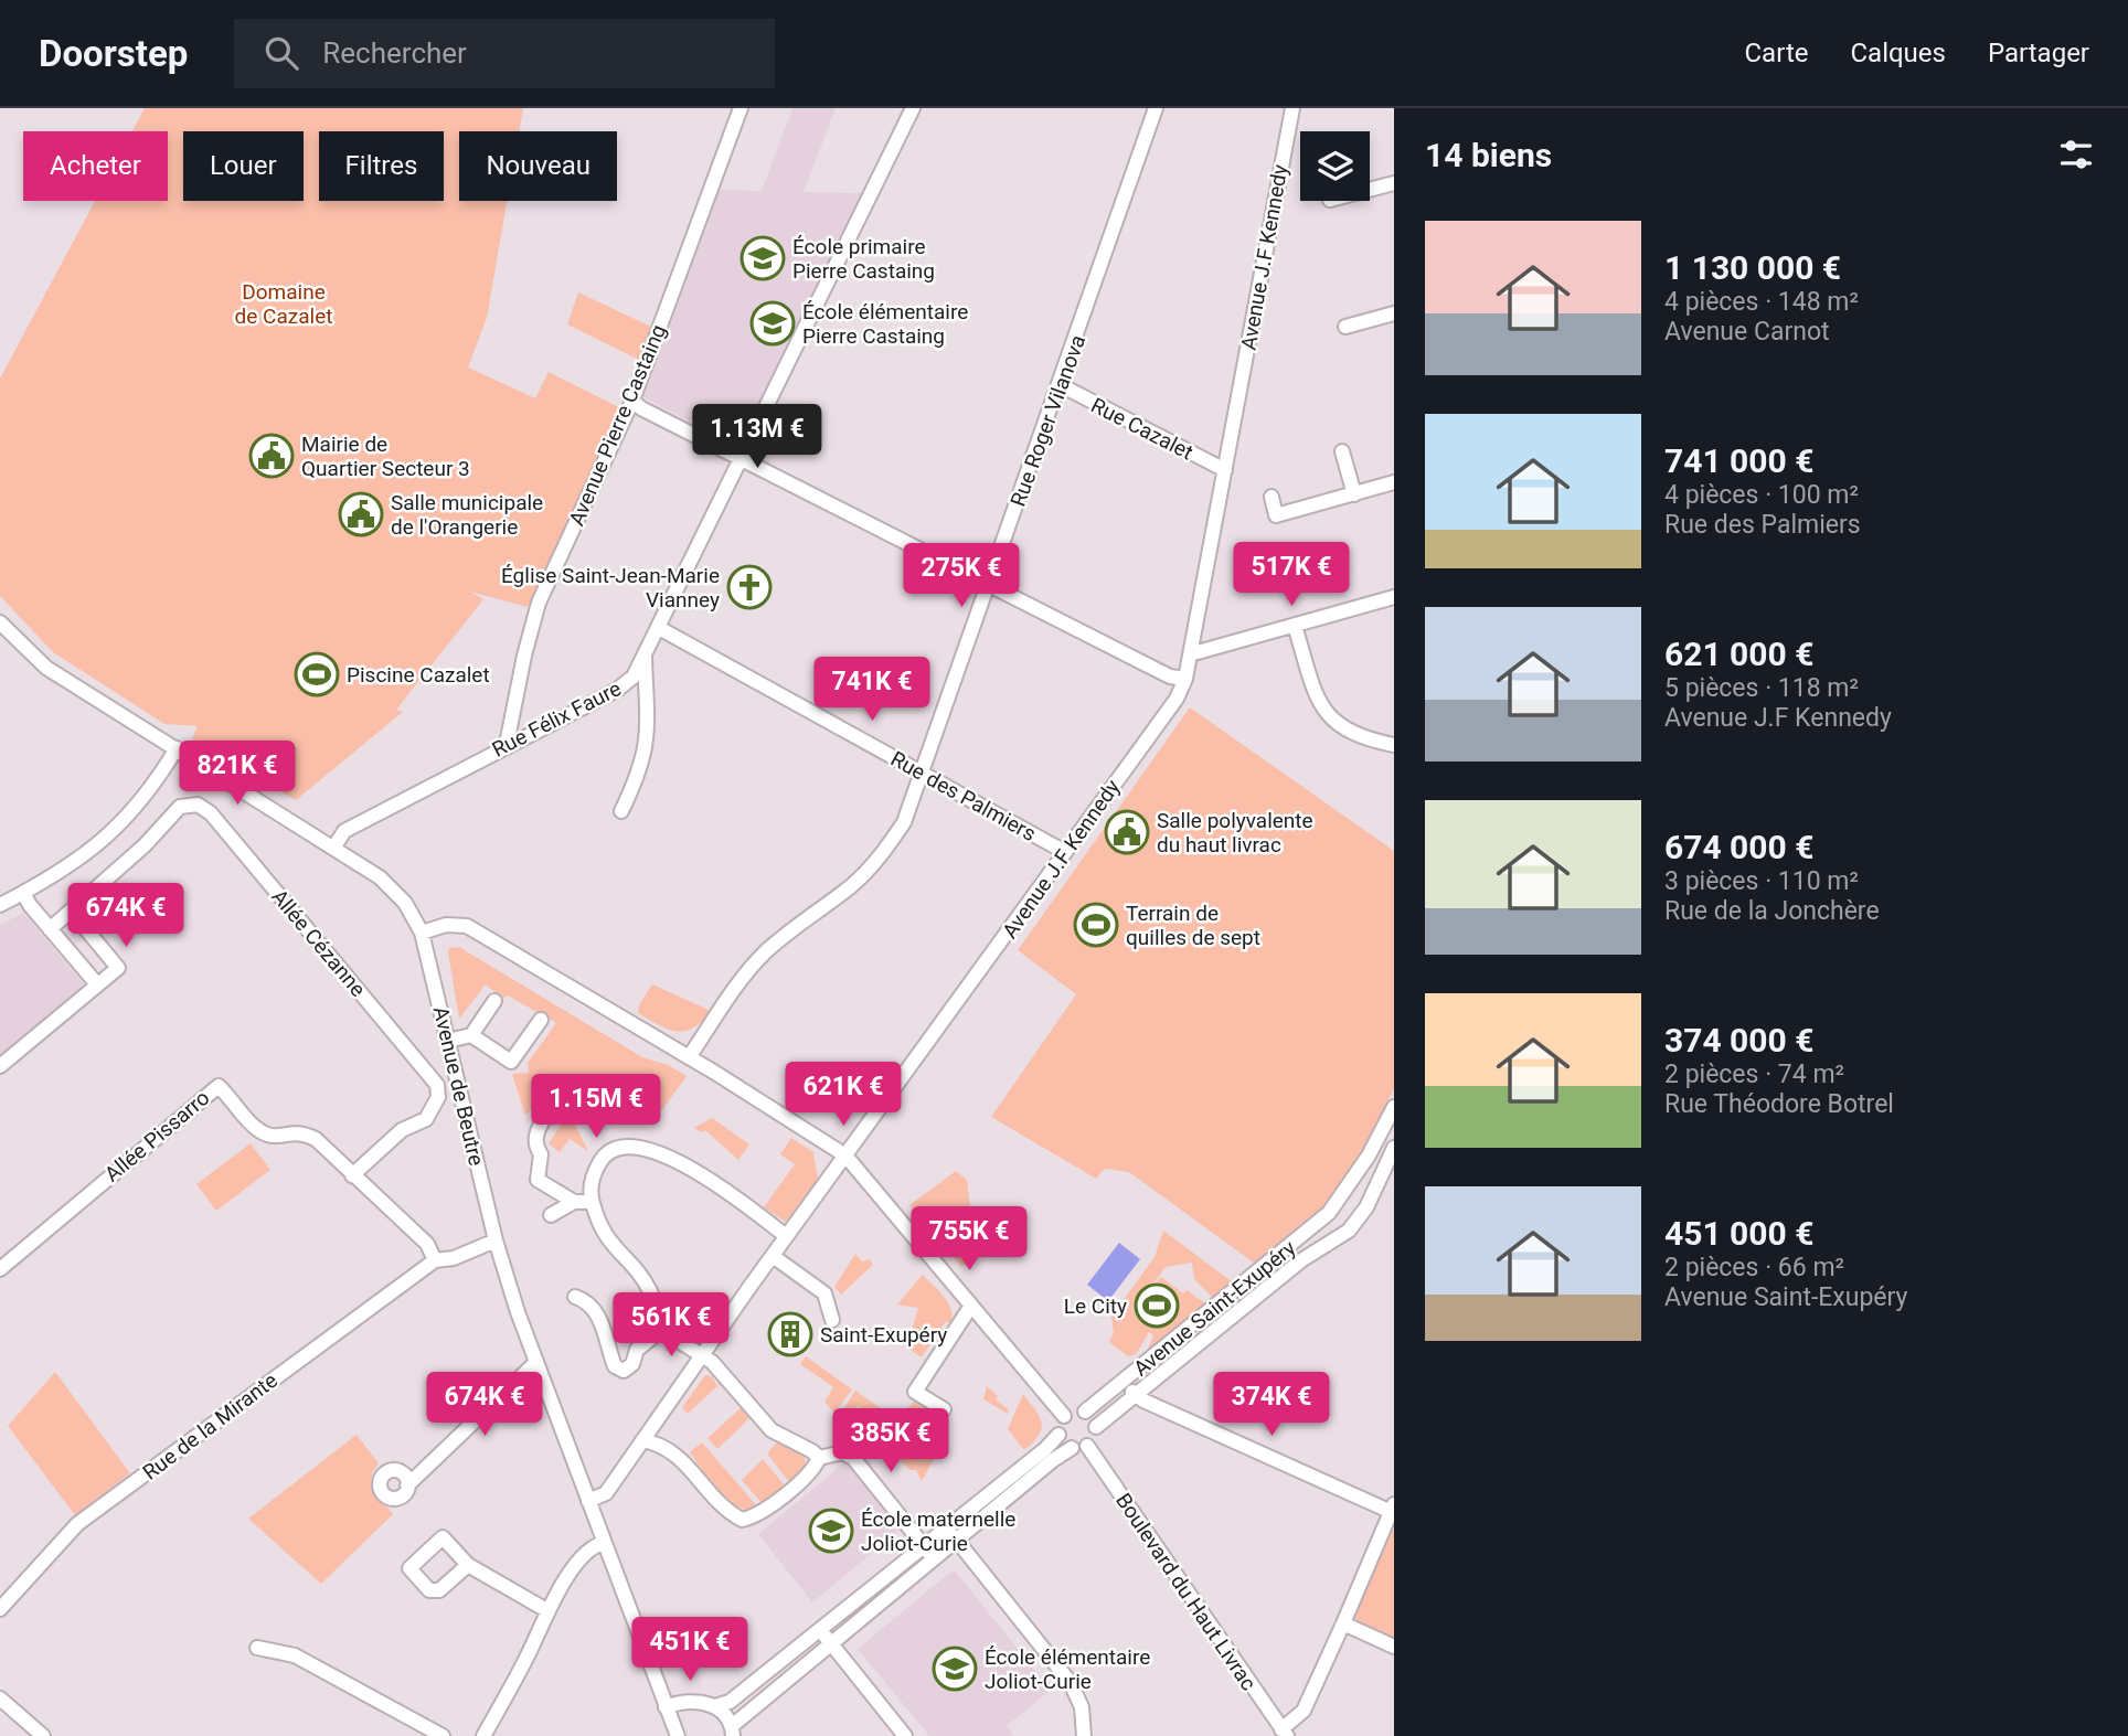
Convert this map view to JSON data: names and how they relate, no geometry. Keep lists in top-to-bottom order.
{
  "streets": {
    "street": [
      "Avenue J.F Kennedy",
      "Rue Roger Vilanova",
      "Avenue Pierre Castaing",
      "Rue Cazalet",
      "Rue Félix Faure",
      "Rue des Palmiers",
      "Allée Cézanne",
      "Avenue de Beutre",
      "Allée Pissarro",
      "Avenue Saint-Exupéry",
      "Rue de la Mirante",
      "Boulevard du Haut Livrac"
    ]
  },
  "crossings": [
    ["Avenue J.F Kennedy", "Rue Cazalet"],
    ["Avenue J.F Kennedy", "Rue des Palmiers"],
    ["Avenue J.F Kennedy", "Avenue de Beutre"],
    ["Rue Roger Vilanova", "Rue Cazalet"],
    ["Rue Roger Vilanova", "Rue des Palmiers"],
    ["Avenue Pierre Castaing", "Rue Félix Faure"],
    ["Rue Félix Faure", "Rue des Palmiers"],
    ["Rue Félix Faure", "Avenue de Beutre"],
    ["Allée Cézanne", "Allée Pissarro"],
    ["Avenue de Beutre", "Rue de la Mirante"],
    ["Avenue Saint-Exupéry", "Boulevard du Haut Livrac"]
  ],
  "parks": ["Domaine de Cazalet"],
  "places": {
    "school or university": [
      "École primaire Pierre Castaing",
      "École élémentaire Pierre Castaing",
      "École maternelle Joliot-Curie",
      "École élémentaire Joliot-Curie"
    ],
    "public building": ["Mairie de Quartier Secteur 3", "Salle municipale de l'Orangerie", "Salle polyvalente du haut livrac"],
    "church": ["Église Saint-Jean-Marie Vianney"],
    "sports": ["Piscine Cazalet", "Terrain de quilles de sept", "Le City"],
    "building": ["Saint-Exupéry"]
  },
  "page": {
    "header": "Doorstep",
    "search": "Rechercher",
    "nav": ["Carte", "Calques", "Partager"],
    "heading": "14 biens",
    "chip": [
      "Acheter",
      "Louer",
      "Filtres",
      "Nouveau"
    ],
    "list": [
      {
        "name": "1 130 000 €",
        "note": "4 pièces · 148 m² · Avenue Carnot"
      },
      {
        "name": "741 000 €",
        "note": "4 pièces · 100 m² · Rue des Palmiers"
      },
      {
        "name": "621 000 €",
        "note": "5 pièces · 118 m² · Avenue J.F Kennedy"
      },
      {
        "name": "674 000 €",
        "note": "3 pièces · 110 m² · Rue de la Jonchère"
      },
      {
        "name": "374 000 €",
        "note": "2 pièces · 74 m² · Rue Théodore Botrel"
      },
      {
        "name": "451 000 €",
        "note": "2 pièces · 66 m² · Avenue Saint-Exupéry"
      }
    ],
    "price": [
      "1.13M €",
      "517K €",
      "275K €",
      "741K €",
      "821K €",
      "674K €",
      "621K €",
      "1.15M €",
      "755K €",
      "561K €",
      "674K €",
      "374K €",
      "385K €",
      "451K €"
    ]
  }
}
